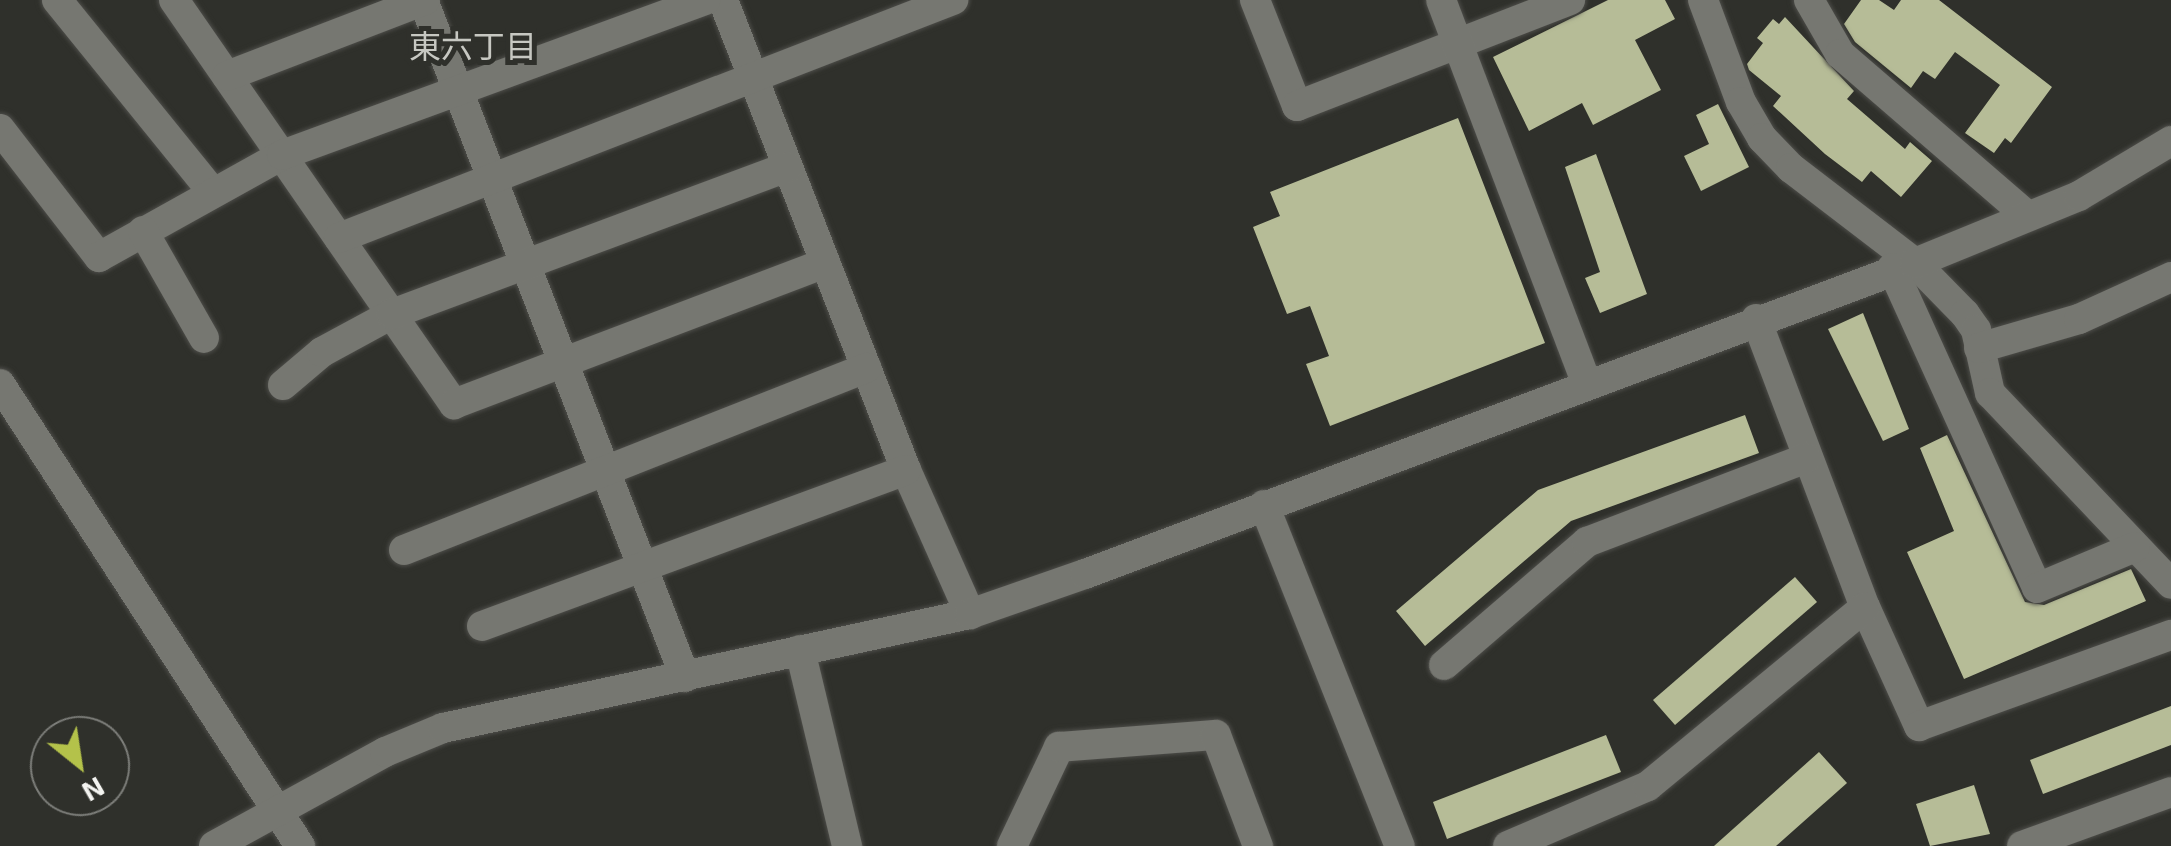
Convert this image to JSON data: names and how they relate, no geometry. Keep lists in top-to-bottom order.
{
  "districts": ["東六丁目"],
  "north": "bottom right"
}
